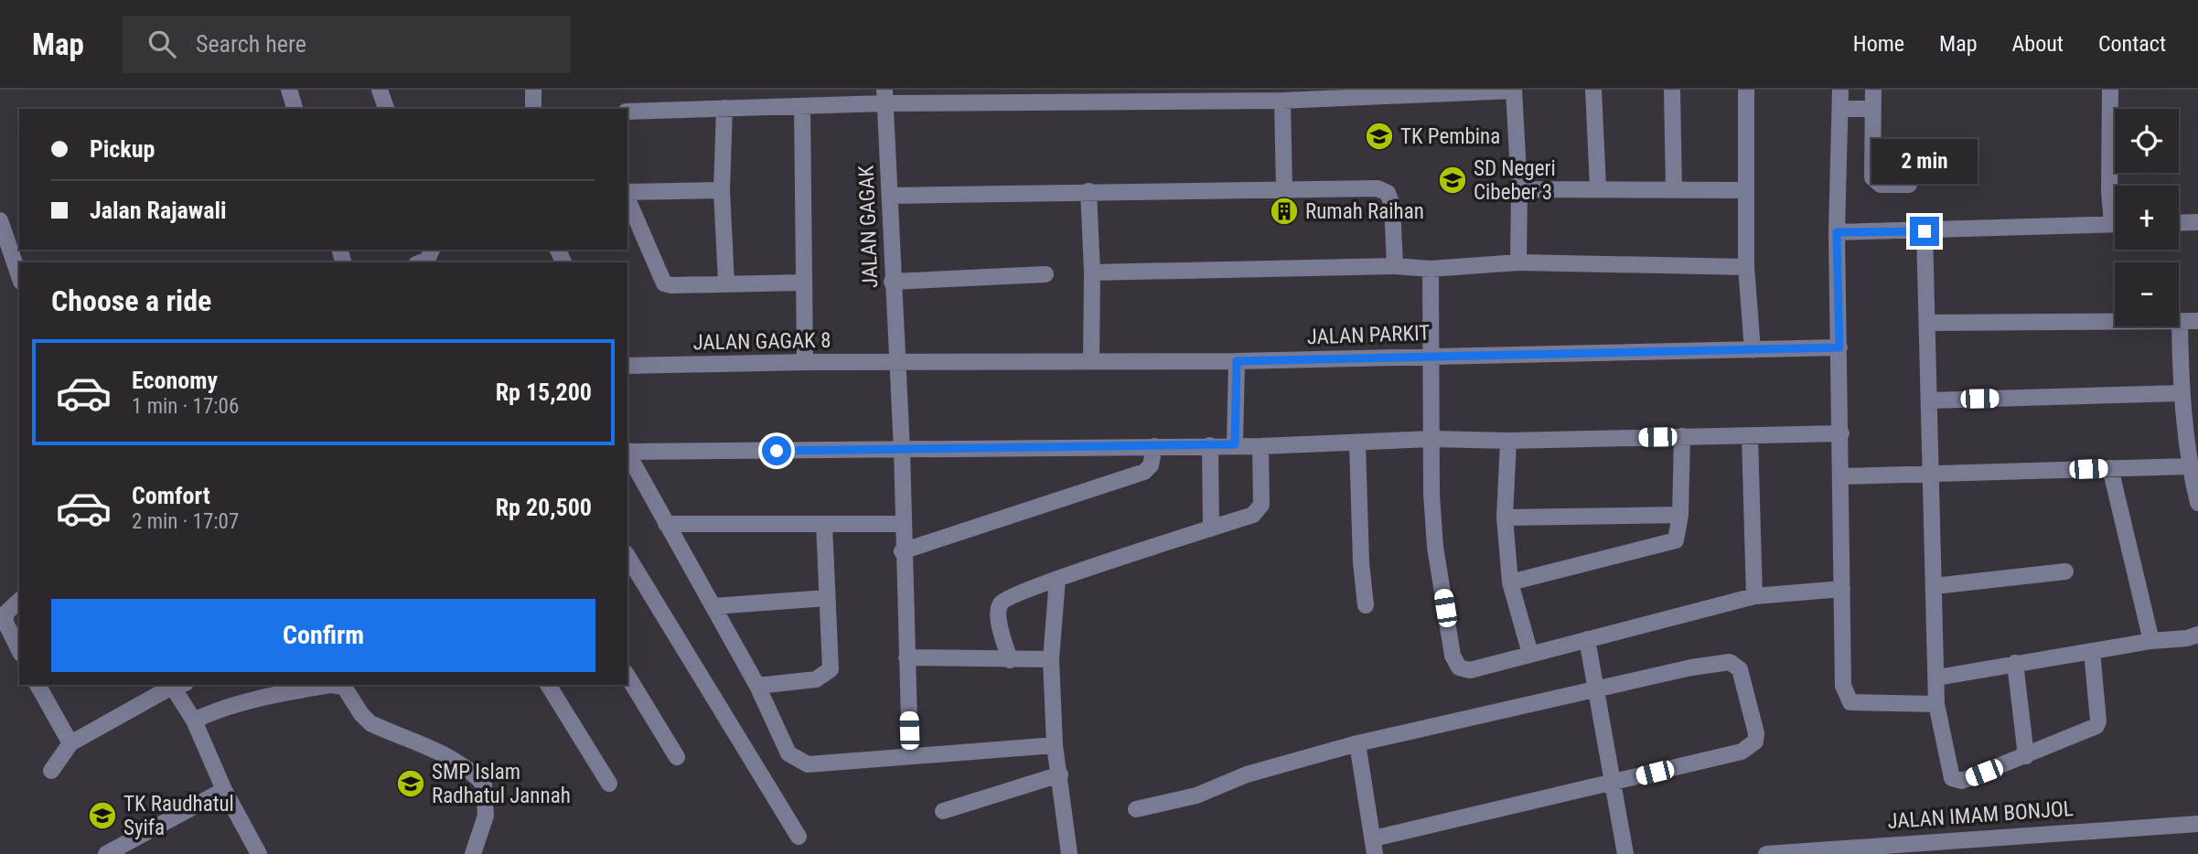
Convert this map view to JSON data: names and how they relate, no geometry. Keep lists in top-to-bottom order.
{
  "streets": {
    "street": [
      "JALAN GAGAK",
      "JALAN PARKIT",
      "JALAN GAGAK 8",
      "JALAN IMAM BONJOL"
    ]
  },
  "crossings": [
    ["JALAN GAGAK", "JALAN PARKIT"],
    ["JALAN GAGAK", "JALAN GAGAK 8"],
    ["JALAN PARKIT", "JALAN GAGAK 8"]
  ],
  "places": {
    "school or university": [
      "TK Pembina",
      "SD Negeri Cibeber 3",
      "SMP Islam Radhatul Jannah",
      "TK Raudhatul Syifa"
    ],
    "building": ["Rumah Raihan"]
  },
  "page": {
    "header": "Map",
    "search": "Search here",
    "nav": [
      "Home",
      "Map",
      "About",
      "Contact"
    ],
    "map_buttons": ["+", "−"],
    "banner": ["Pickup", "Jalan Rajawali"],
    "bubble": "2 min",
    "heading": "Choose a ride",
    "list": [
      {
        "name": "Economy",
        "note": "1 min · 17:06",
        "value": "Rp 15,200"
      },
      {
        "name": "Comfort",
        "note": "2 min · 17:07",
        "value": "Rp 20,500"
      }
    ],
    "buttons": "Confirm"
  }
}
